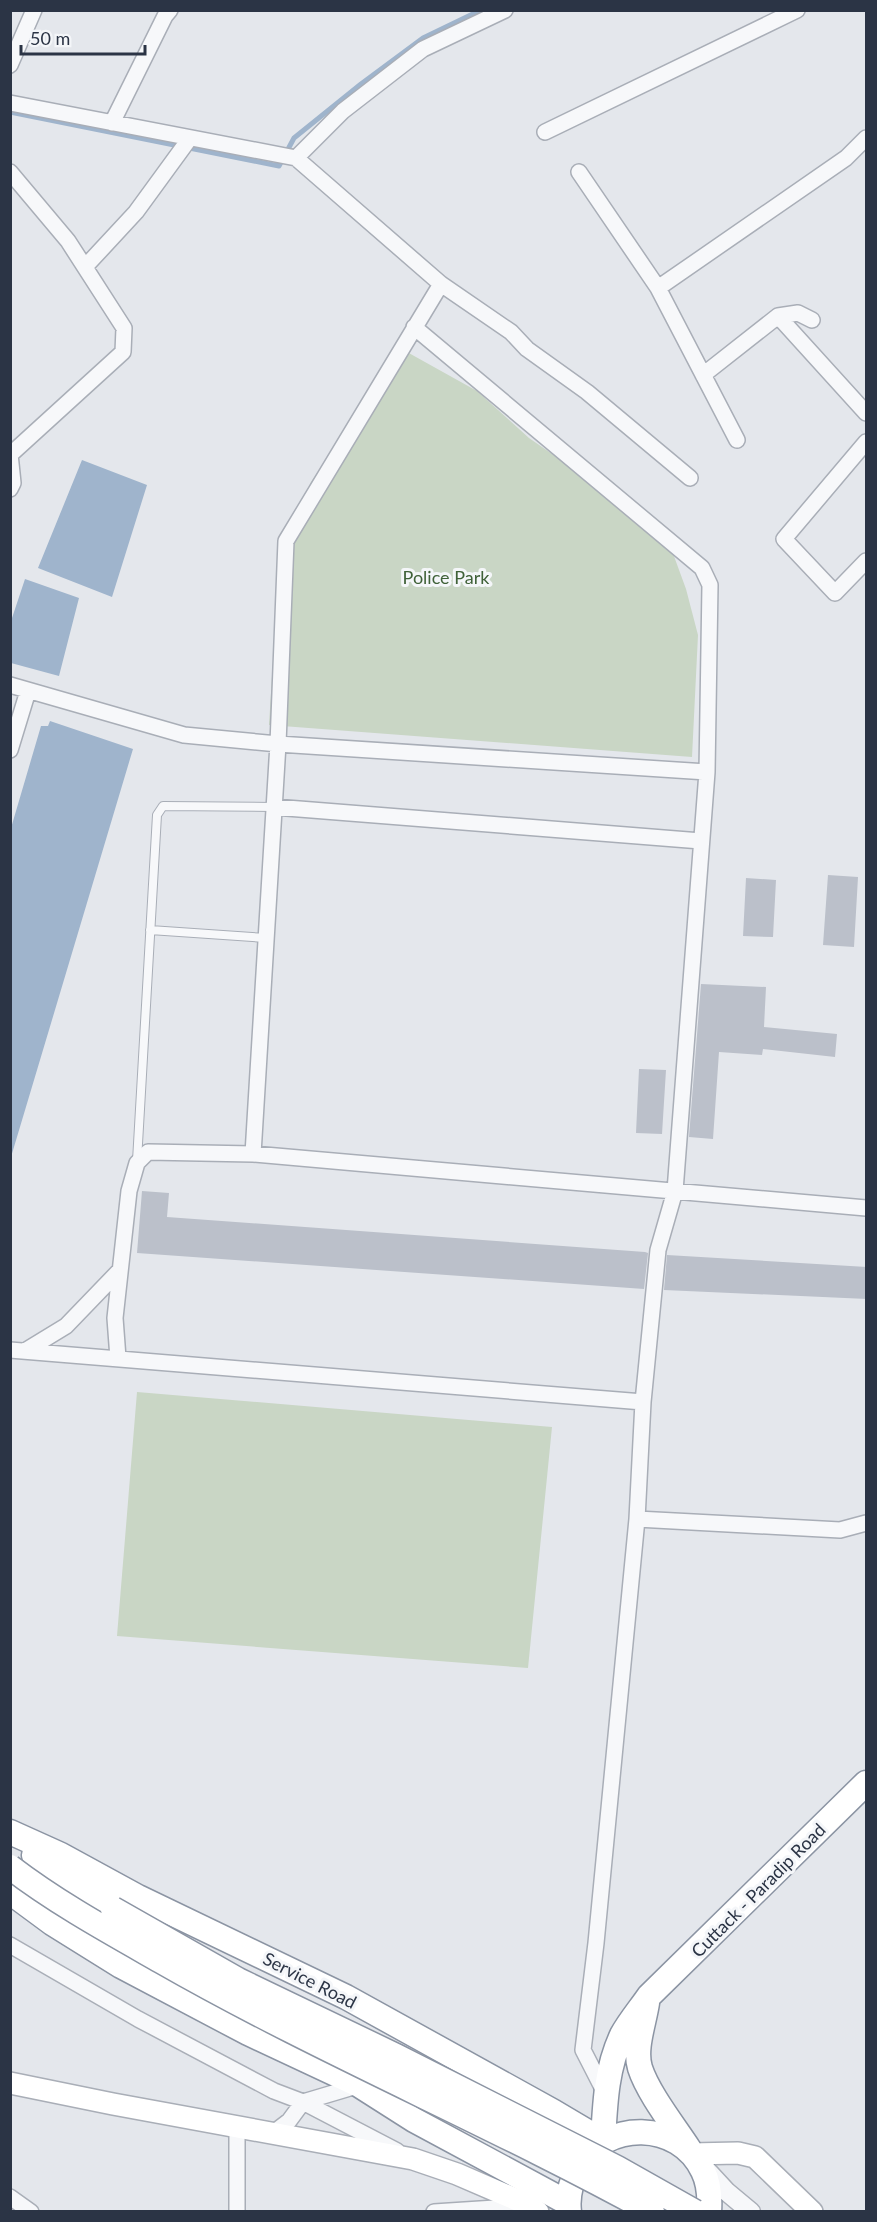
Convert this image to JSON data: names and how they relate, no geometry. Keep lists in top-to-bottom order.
{
  "streets": {
    "highway": ["Cuttack - Paradip Road", "Service Road"]
  },
  "crossings": [
    ["Cuttack - Paradip Road", "Service Road"]
  ],
  "parks": ["Police Park"],
  "scale_bar": "50 m"
}
